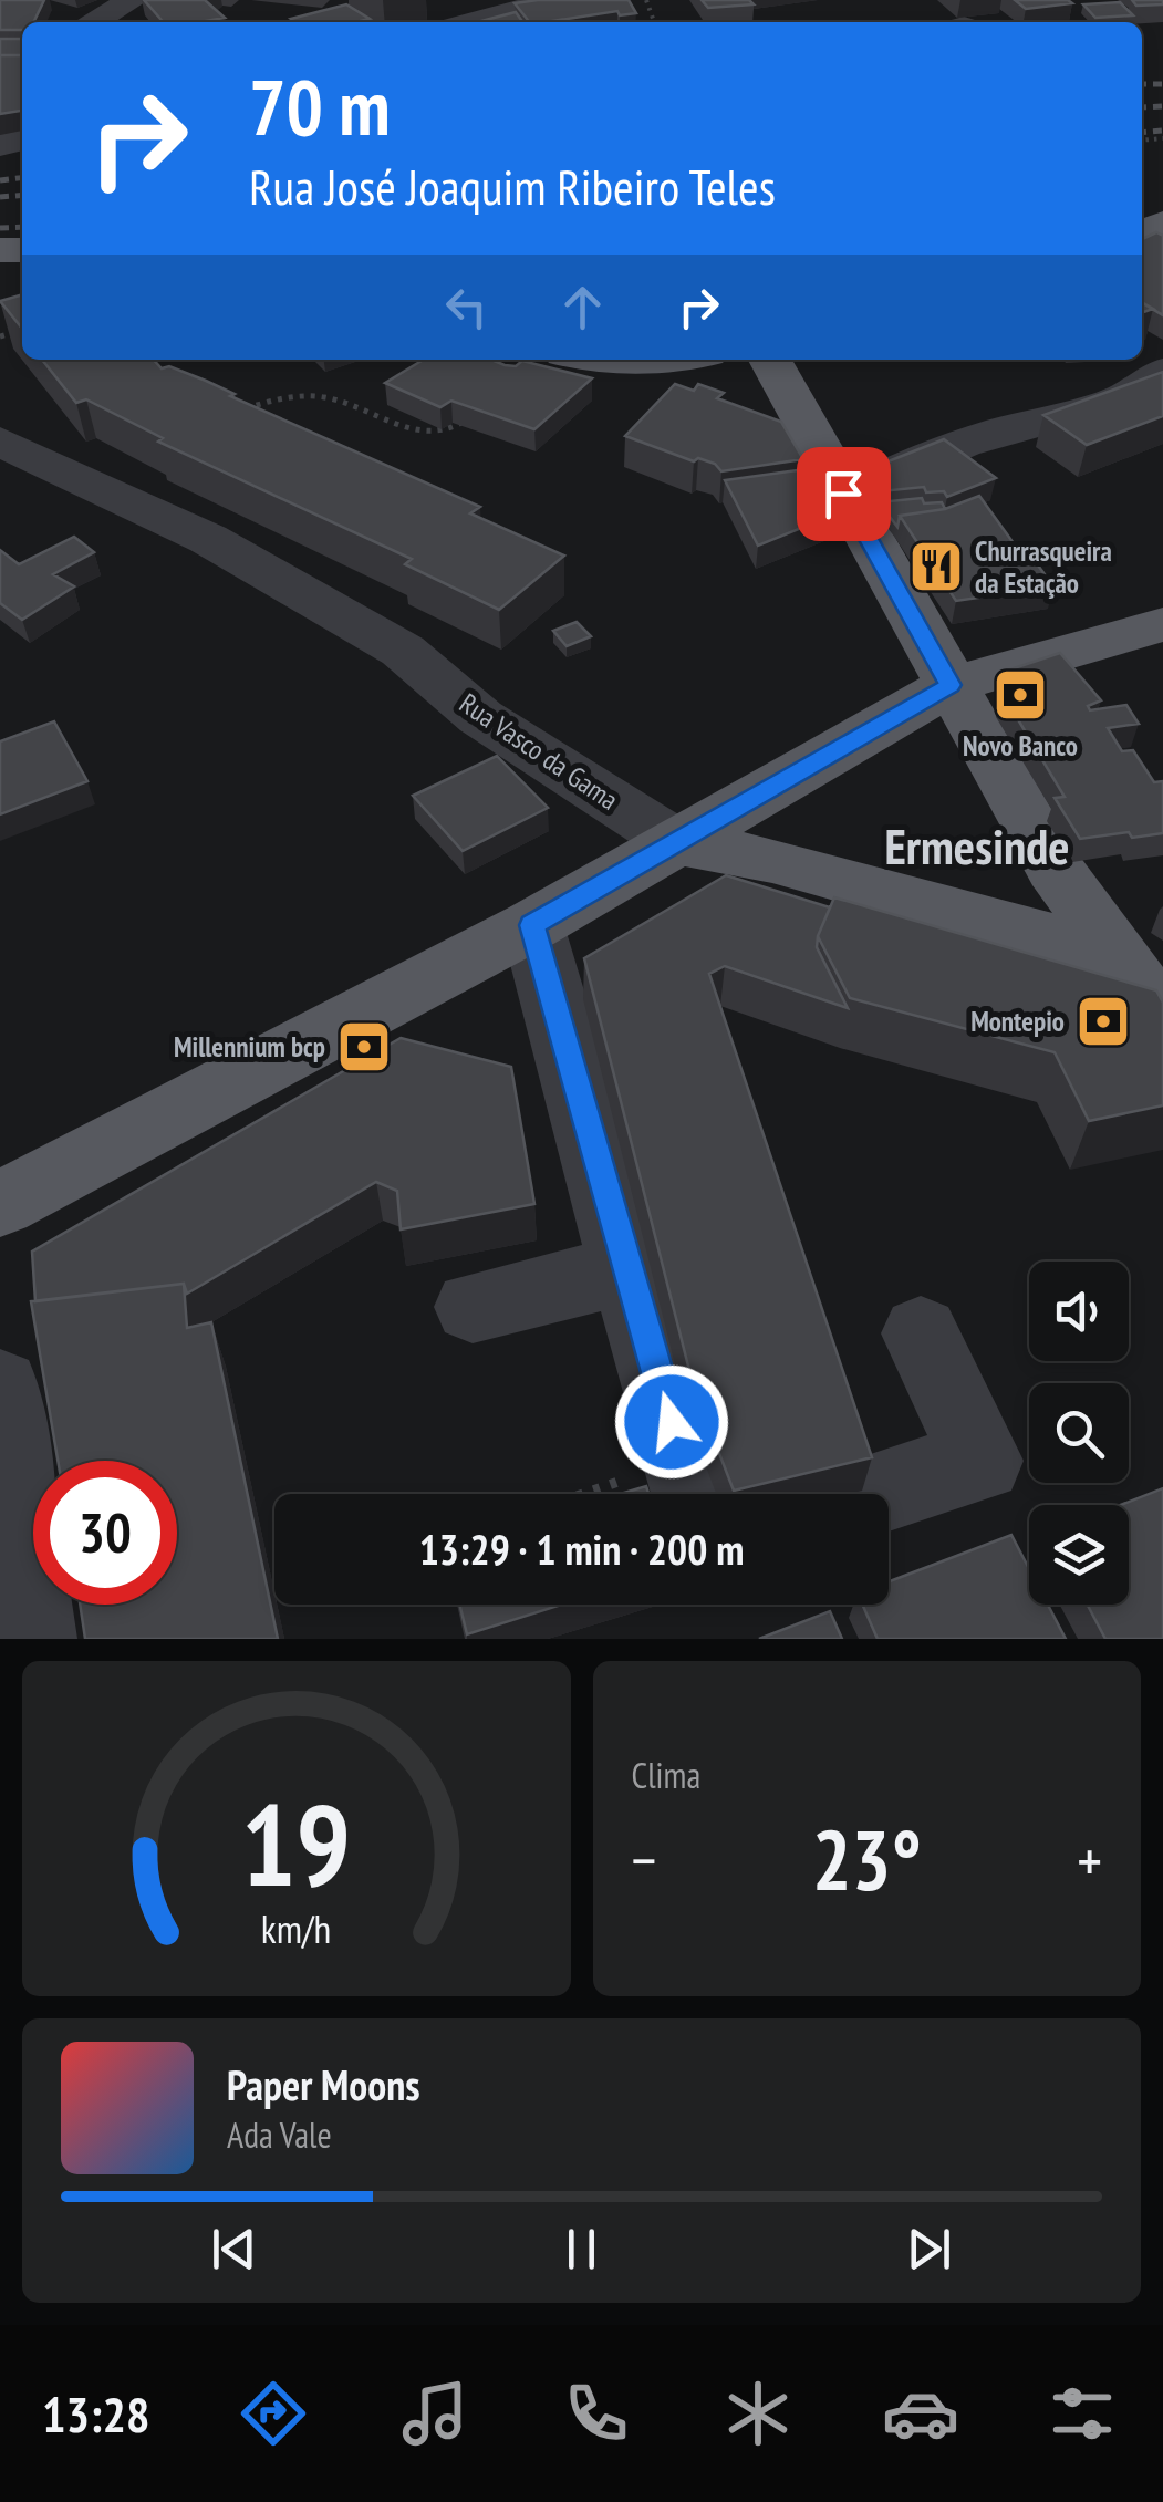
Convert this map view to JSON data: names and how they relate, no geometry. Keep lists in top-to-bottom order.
{
  "streets": {
    "main road": ["Rua Vasco da Gama"]
  },
  "districts": ["Ermesinde"],
  "places": {
    "restaurant": ["Churrasqueira da Estação"],
    "bank": ["Novo Banco", "Montepio", "Millennium bcp"]
  },
  "page": {
    "turn": ["70 m", "Rua José Joaquim Ribeiro Teles"],
    "limit": "30",
    "trip": "13:29 · 1 min · 200 m",
    "tile": "Clima",
    "heat": ["−", "23°", "+"],
    "song": ["Paper Moons", "Ada Vale"],
    "tabs": "13:28",
    "gauge": ["19", "km/h"]
  }
}
